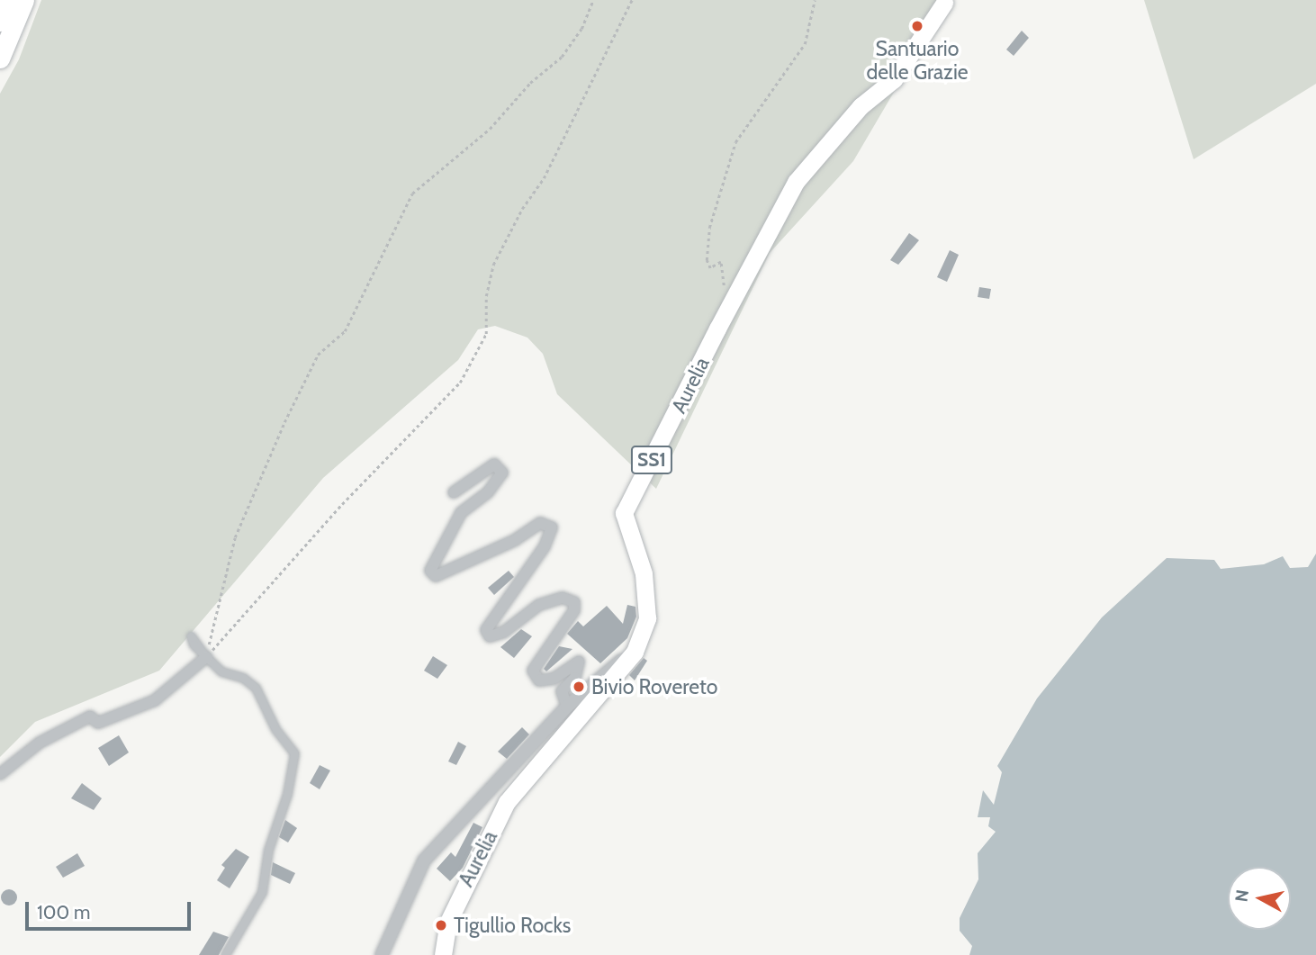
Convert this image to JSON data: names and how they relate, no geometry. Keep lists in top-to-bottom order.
{
  "streets": {
    "main road": ["Aurelia", "SS1"]
  },
  "places": ["Santuario delle Grazie", "Bivio Rovereto", "Tigullio Rocks"],
  "scale_bar": "100 m",
  "north": "left"
}
